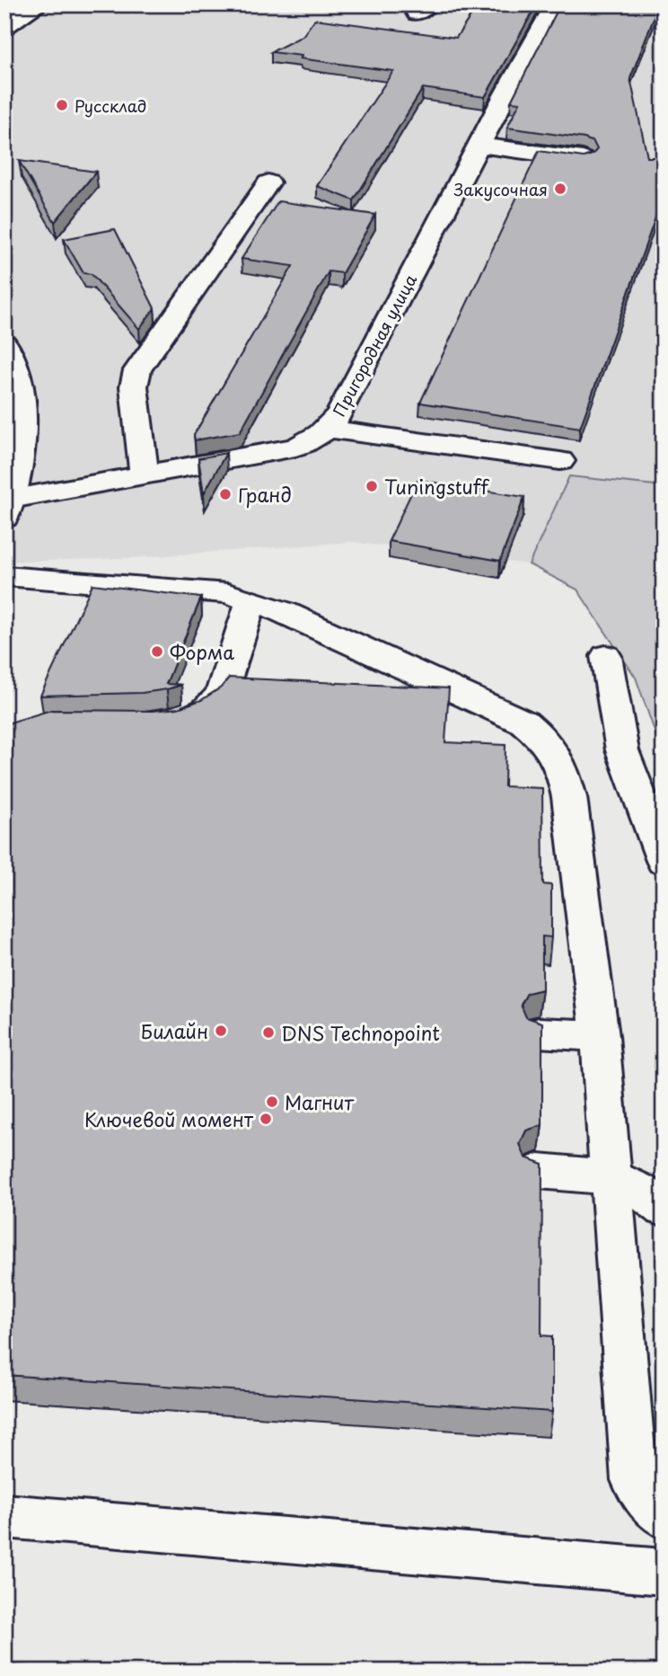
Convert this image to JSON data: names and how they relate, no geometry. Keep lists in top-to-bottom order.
{
  "streets": {
    "street": ["Пригородная улица"]
  },
  "places": [
    "Руссклад",
    "Закусочная",
    "Tuningstuff",
    "Гранд",
    "Форма",
    "Билайн",
    "DNS Technopoint",
    "Магнит",
    "Ключевой момент"
  ]
}
